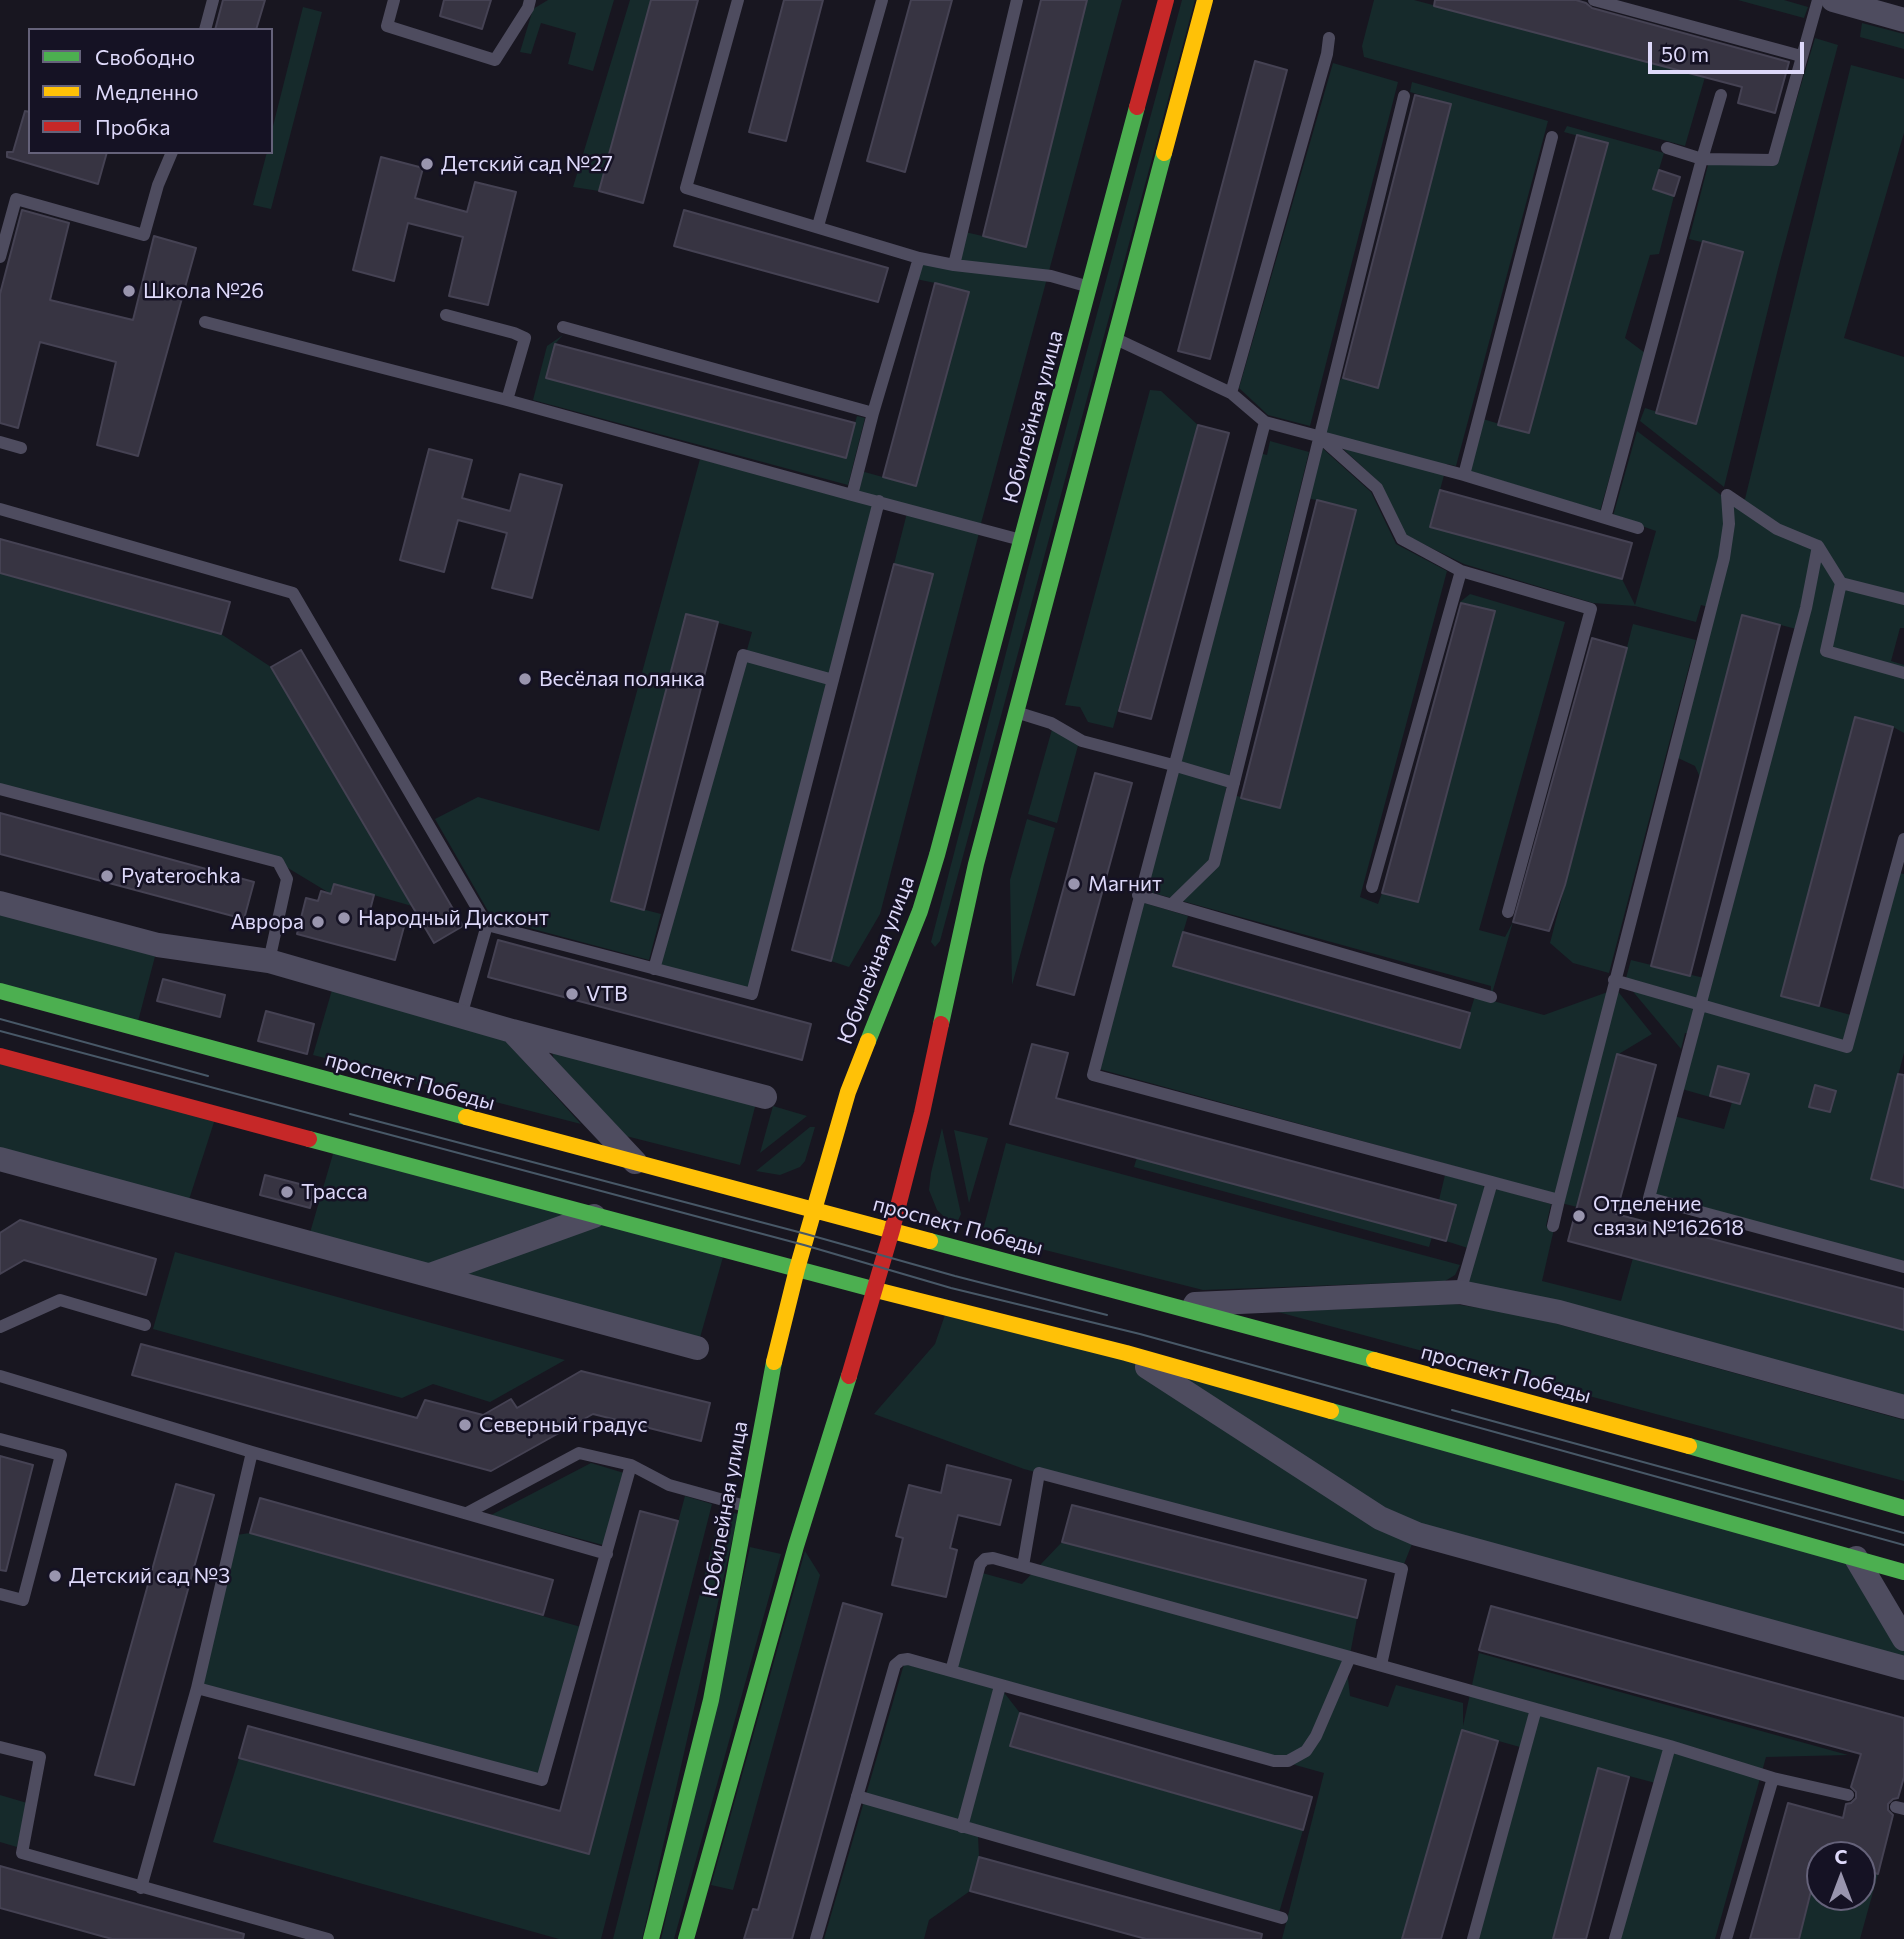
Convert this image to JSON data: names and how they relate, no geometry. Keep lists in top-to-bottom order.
{
  "streets": {
    "street": ["Юбилейная улица", "проспект Победы"]
  },
  "crossings": [
    ["Юбилейная улица", "проспект Победы"]
  ],
  "places": [
    "Детский сад №27",
    "Школа №26",
    "Весёлая полянка",
    "Pyaterochka",
    "Магнит",
    "Народный Дисконт",
    "Аврора",
    "VTB",
    "Трасса",
    "Отделение связи №162618",
    "Северный градус",
    "Детский сад №3"
  ],
  "legend": ["Свободно", "Медленно", "Пробка"],
  "scale_bar": "50 m",
  "north": "top"
}
